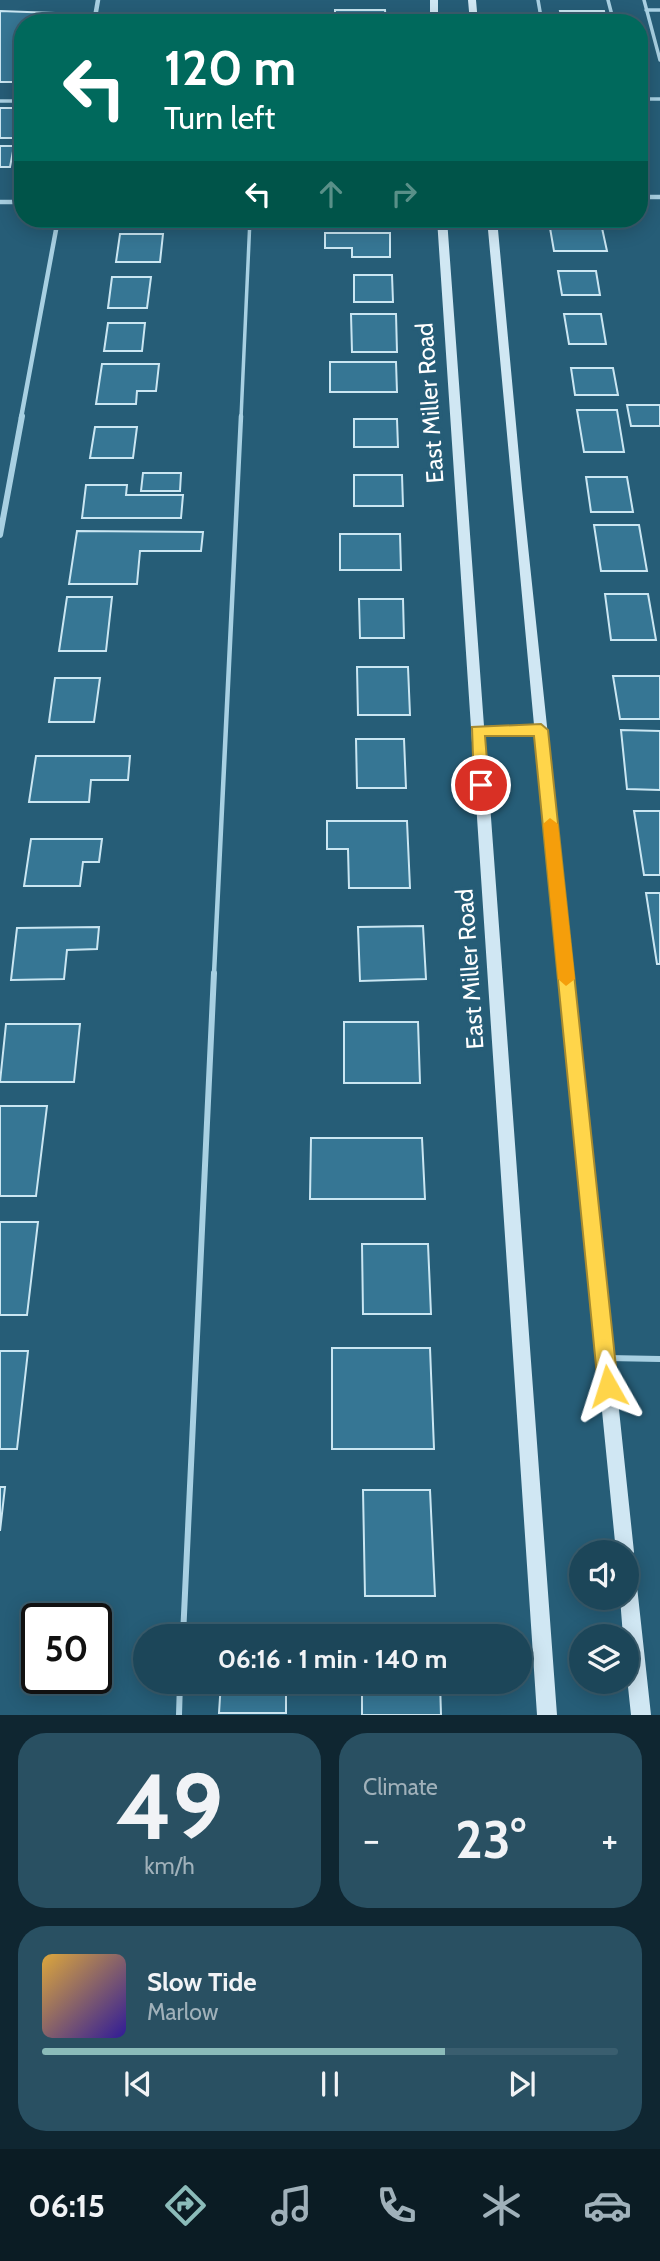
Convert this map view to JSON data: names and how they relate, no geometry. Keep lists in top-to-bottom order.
{
  "streets": {
    "main road": ["East Miller Road"]
  },
  "page": {
    "turn": ["120 m", "Turn left"],
    "limit": "50",
    "trip": "06:16 · 1 min · 140 m",
    "tile": [
      ["49", "km/h"],
      "Climate"
    ],
    "heat": ["−", "23°", "+"],
    "song": ["Slow Tide", "Marlow"],
    "tabs": "06:15"
  }
}
